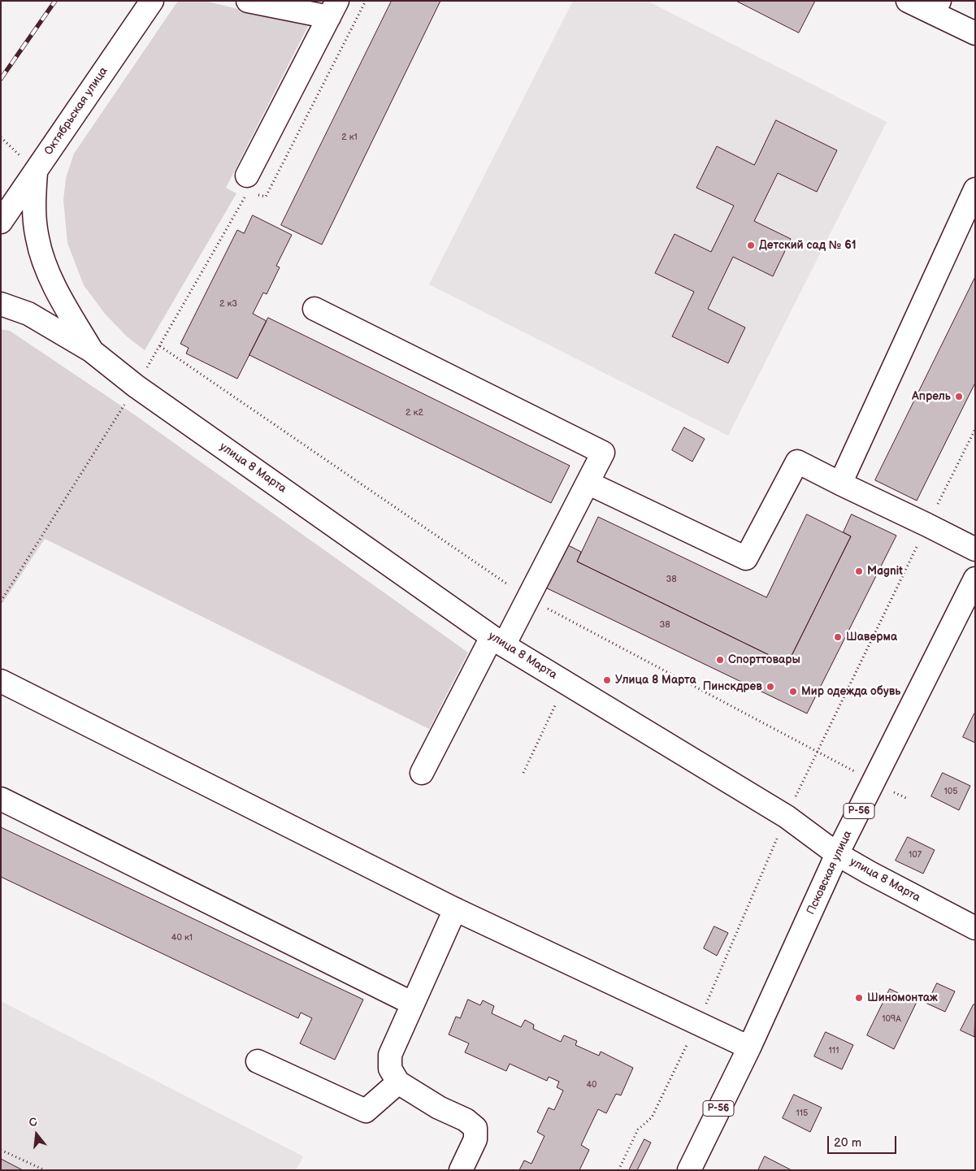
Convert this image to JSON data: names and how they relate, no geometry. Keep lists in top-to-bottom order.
{
  "streets": {
    "main road": [
      "Октябрьская улица",
      "улица 8 Марта",
      "Р-56",
      "Псковская улица"
    ]
  },
  "crossings": [
    ["улица 8 Марта", "Псковская улица"]
  ],
  "places": [
    "Детский сад № 61",
    "Апрель",
    "Magnit",
    "Шаверма",
    "Спорттовары",
    "Улица 8 Марта",
    "Пинскдрев",
    "Мир одежда обувь",
    "Шиномонтаж"
  ],
  "house_numbers": [
    "2 к1",
    "2 к3",
    "2 к2",
    "38",
    "38",
    "105",
    "107",
    "40 к1",
    "109А",
    "111",
    "40",
    "115"
  ],
  "scale_bar": "20 m",
  "north": "top"
}
